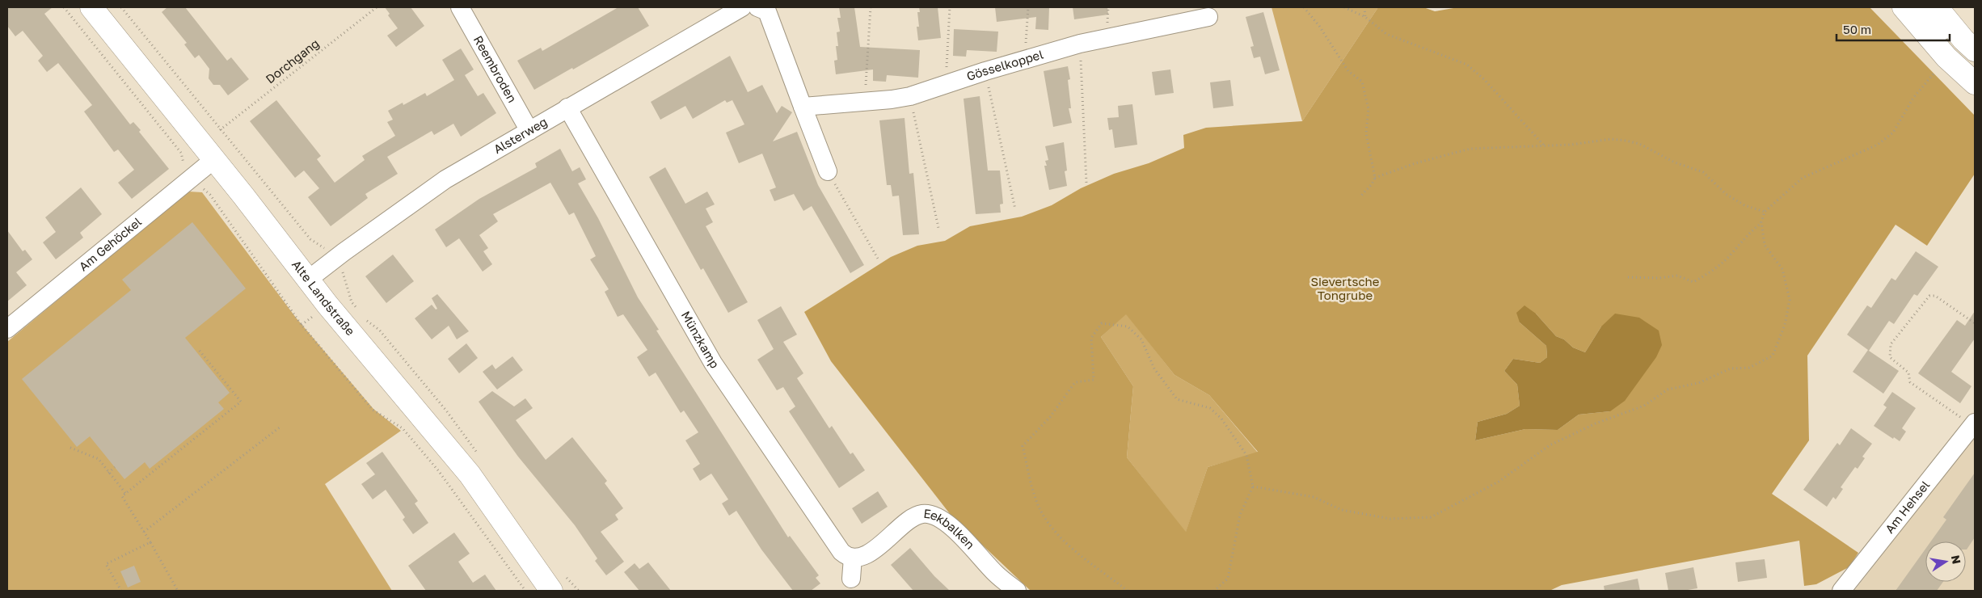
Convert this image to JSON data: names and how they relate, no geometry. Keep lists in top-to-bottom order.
{
  "streets": {
    "main road": ["Alte Landstraße"],
    "street": [
      "Gösselkoppel",
      "Reembroden",
      "Alsterweg",
      "Am Gehöckel",
      "Münzkamp",
      "Am Hehsel",
      "Eekbalken"
    ],
    "path": ["Dorchgang"]
  },
  "crossings": [
    ["Reembroden", "Alsterweg"],
    ["Alsterweg", "Alte Landstraße"],
    ["Alsterweg", "Münzkamp"],
    ["Am Gehöckel", "Alte Landstraße"],
    ["Münzkamp", "Eekbalken"]
  ],
  "parks": ["Sievertsche Tongrube"],
  "scale_bar": "50 m",
  "north": "right"
}
